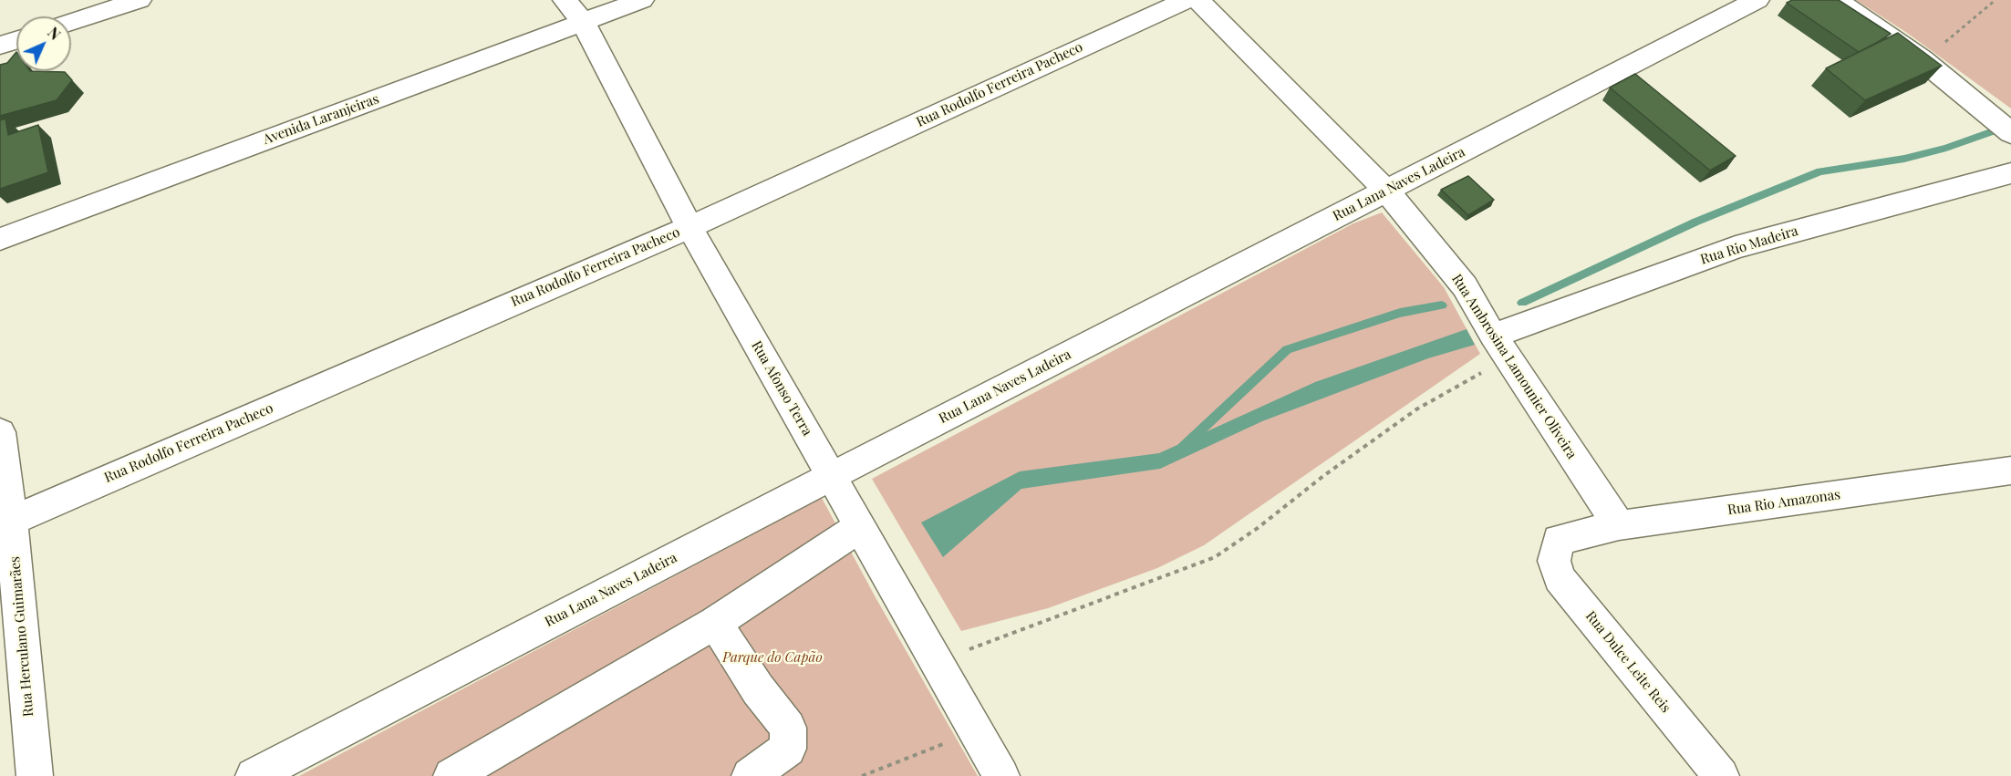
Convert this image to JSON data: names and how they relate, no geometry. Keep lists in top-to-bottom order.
{
  "streets": {
    "street": [
      "Rua Rodolfo Ferreira Pacheco",
      "Avenida Laranjeiras",
      "Rua Lana Naves Ladeira",
      "Rua Rio Madeira",
      "Rua Ambrosina Lamounier Oliveira",
      "Rua Afonso Terra",
      "Rua Rio Amazonas",
      "Rua Herculano Guimarães",
      "Rua Dulce Leite Reis"
    ]
  },
  "crossings": [
    ["Rua Rodolfo Ferreira Pacheco", "Rua Afonso Terra"],
    ["Rua Rodolfo Ferreira Pacheco", "Rua Herculano Guimarães"],
    ["Avenida Laranjeiras", "Rua Afonso Terra"],
    ["Rua Lana Naves Ladeira", "Rua Ambrosina Lamounier Oliveira"],
    ["Rua Lana Naves Ladeira", "Rua Afonso Terra"],
    ["Rua Rio Madeira", "Rua Ambrosina Lamounier Oliveira"],
    ["Rua Ambrosina Lamounier Oliveira", "Rua Rio Amazonas"],
    ["Rua Rio Amazonas", "Rua Dulce Leite Reis"]
  ],
  "parks": ["Parque do Capão"],
  "north": "top right"
}
